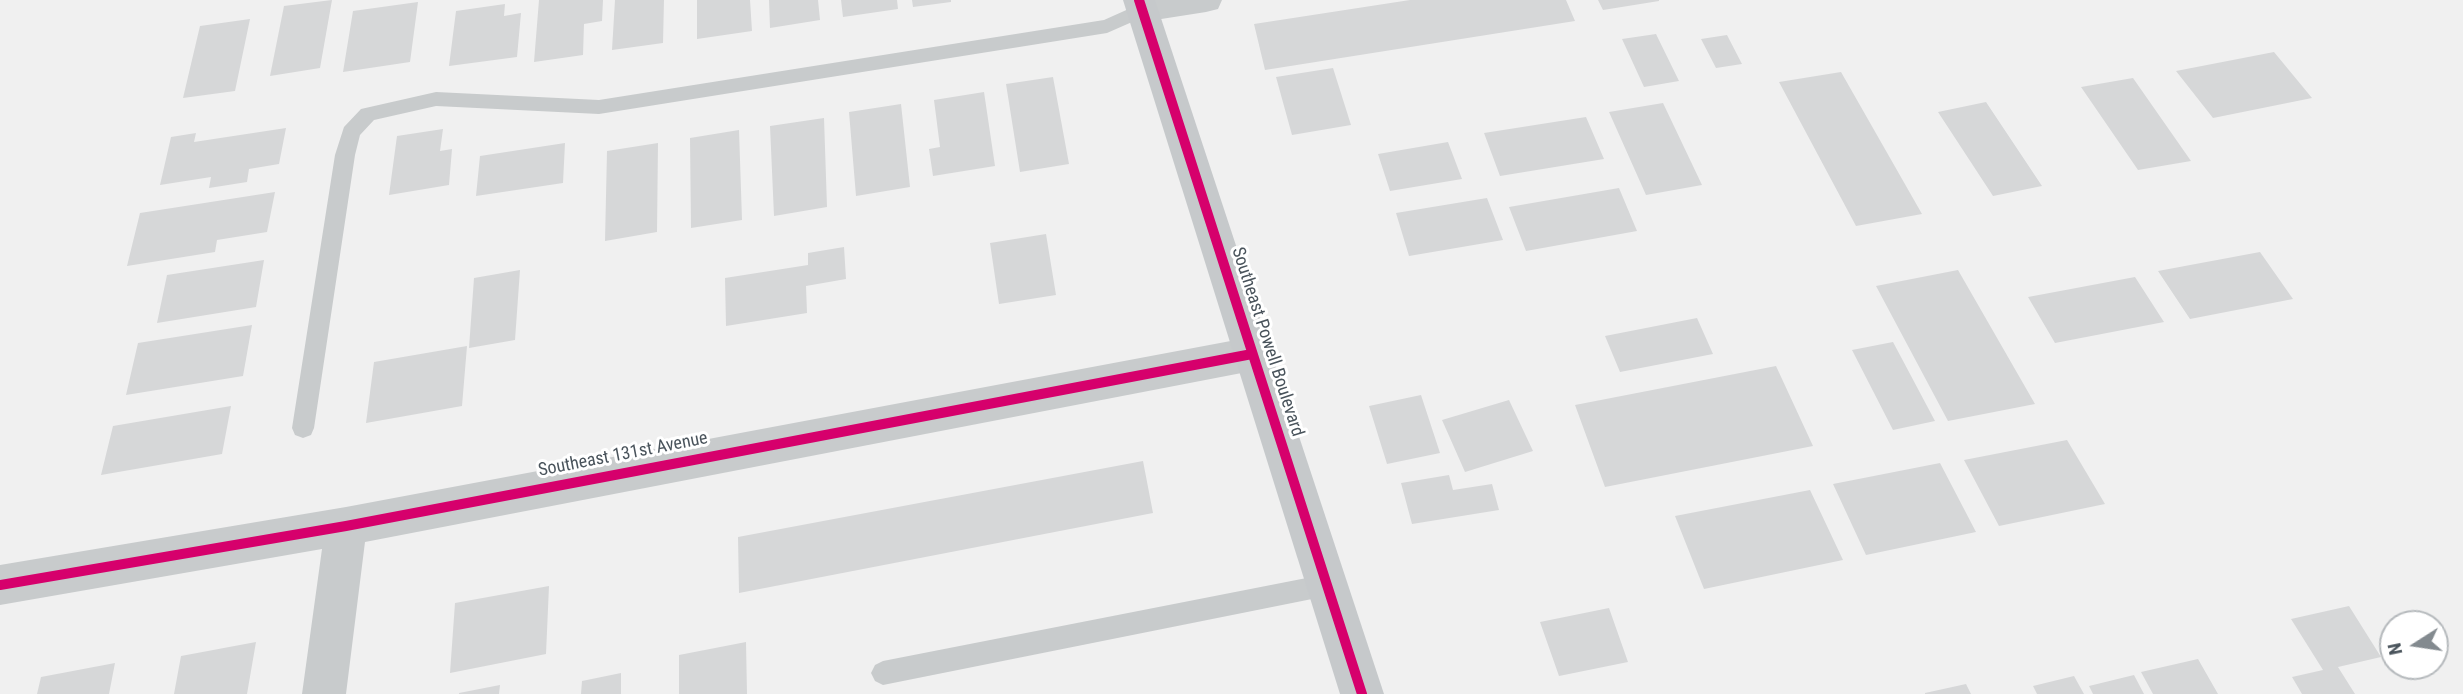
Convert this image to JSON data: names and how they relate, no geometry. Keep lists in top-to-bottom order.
{
  "streets": {
    "main road": ["Southeast Powell Boulevard"],
    "street": ["Southeast 131st Avenue"]
  },
  "crossings": [
    ["Southeast Powell Boulevard", "Southeast 131st Avenue"]
  ],
  "north": "left"
}
